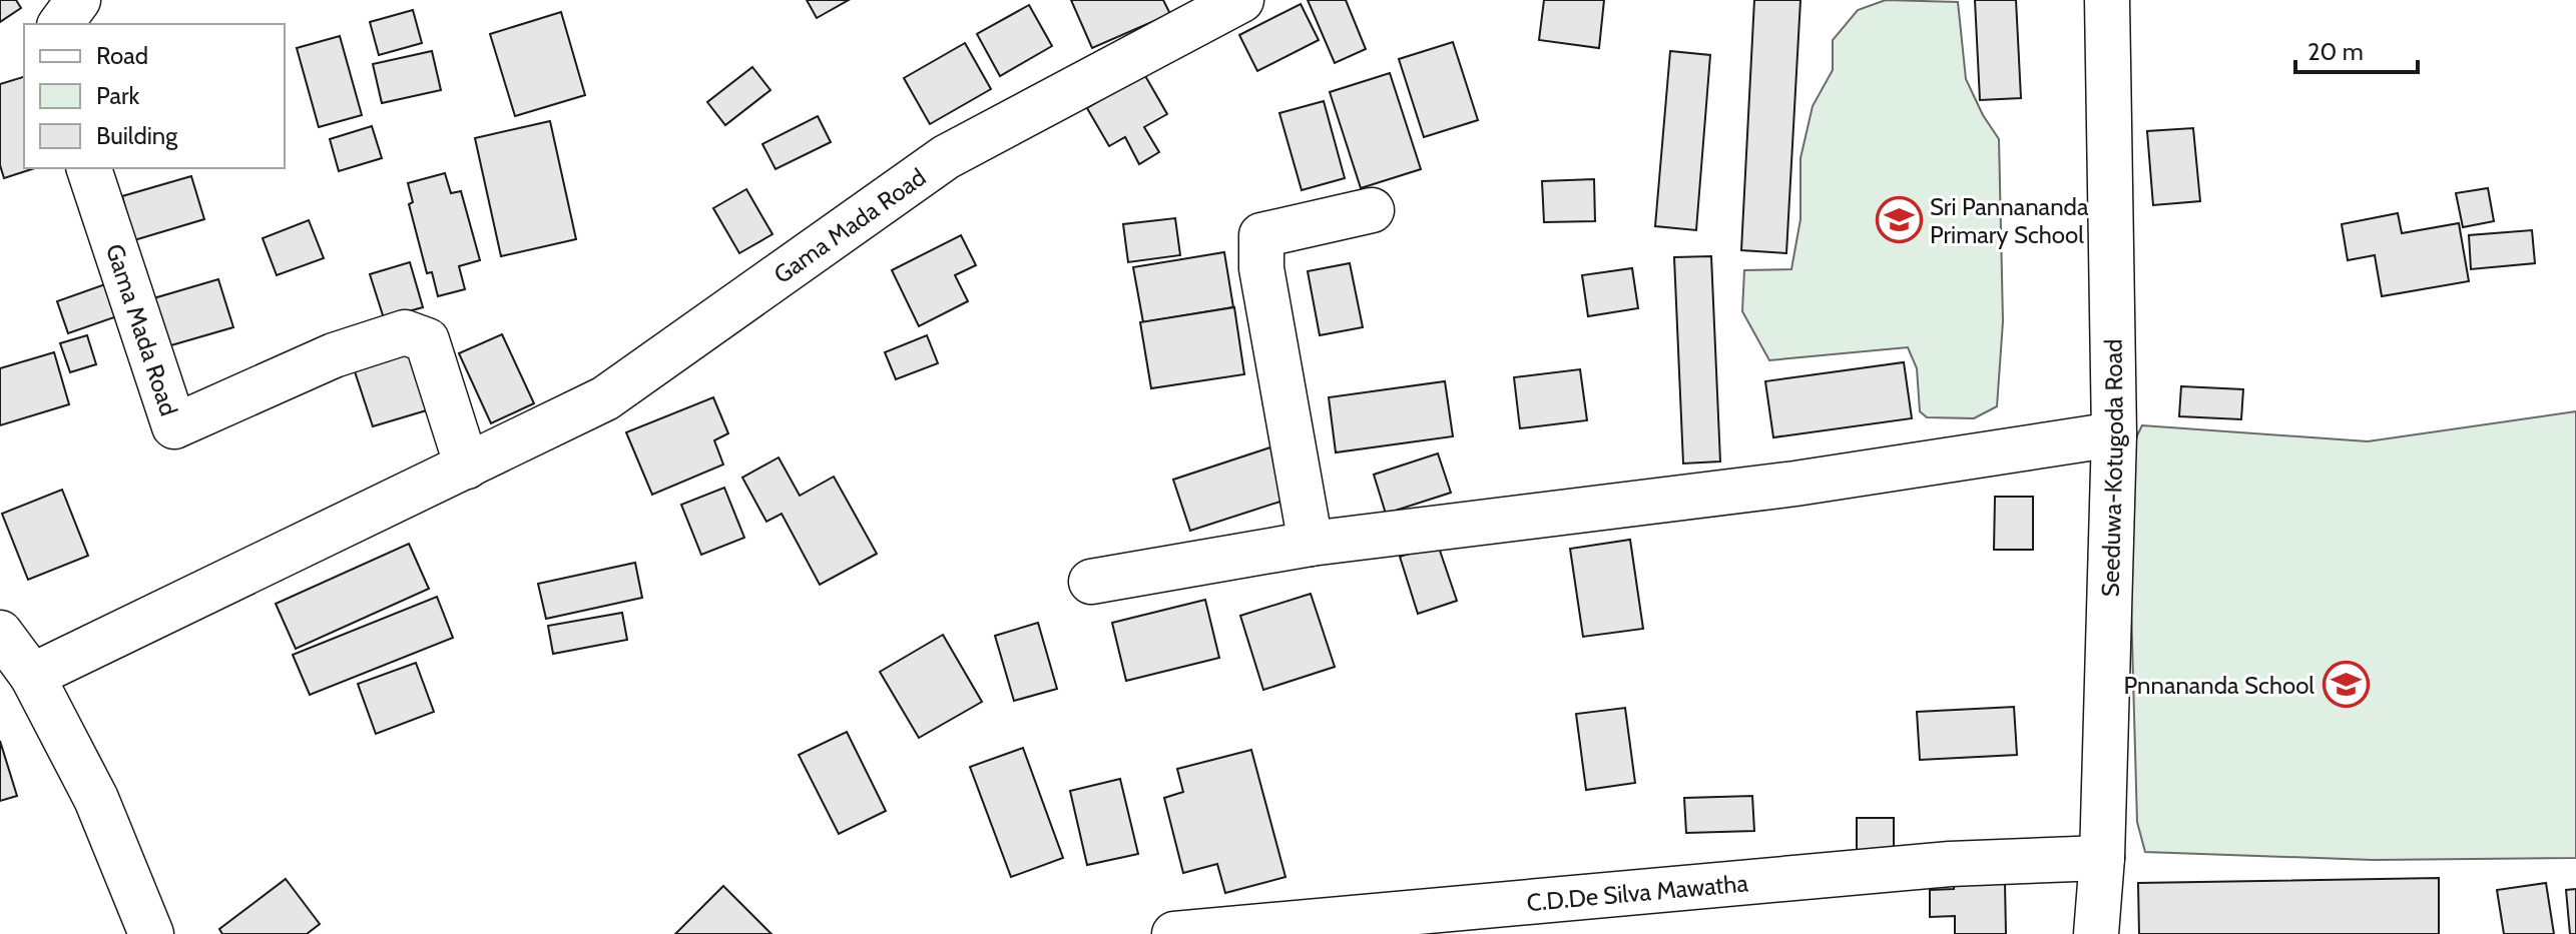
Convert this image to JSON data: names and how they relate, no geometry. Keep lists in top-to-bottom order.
{
  "streets": {
    "street": ["Gama Mada Road", "Seeduwa-Kotugoda Road", "C.D.De Silva Mawatha"]
  },
  "crossings": [
    ["Seeduwa-Kotugoda Road", "C.D.De Silva Mawatha"]
  ],
  "places": {
    "school or university": ["Sri Pannananda Primary School", "Pnnananda School"]
  },
  "legend": ["Road", "Park", "Building"],
  "scale_bar": "20 m"
}
